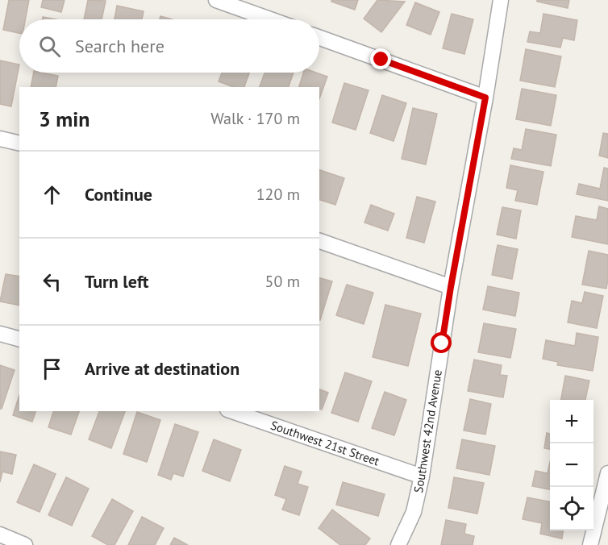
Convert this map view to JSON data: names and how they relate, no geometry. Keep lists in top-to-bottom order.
{
  "streets": {
    "street": ["Southwest 42nd Avenue", "Southwest 21st Street"]
  },
  "crossings": [
    ["Southwest 42nd Avenue", "Southwest 21st Street"]
  ],
  "page": {
    "search": "Search here",
    "heading": ["3 min", "Walk · 170 m"],
    "list": [
      ["Continue", "120 m"],
      ["Turn left", "50 m"],
      "Arrive at destination"
    ],
    "map_buttons": ["+", "−"]
  }
}
